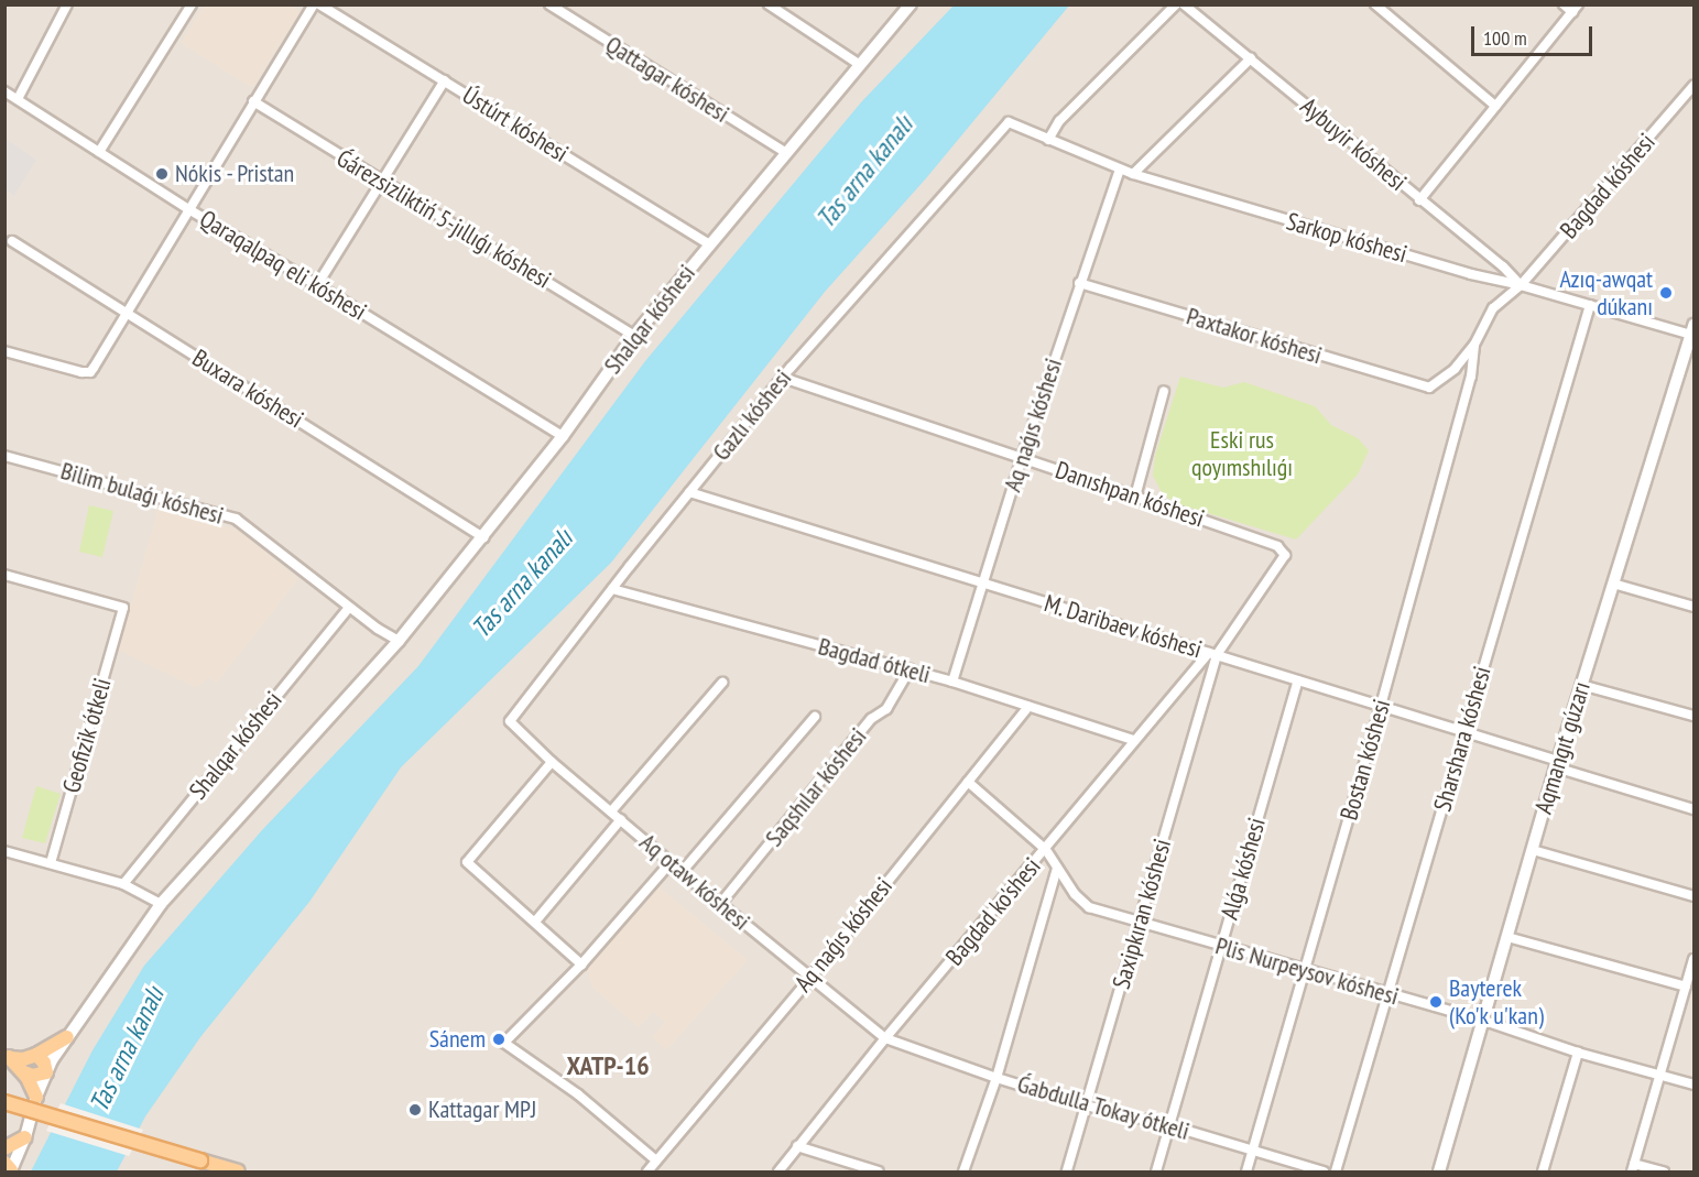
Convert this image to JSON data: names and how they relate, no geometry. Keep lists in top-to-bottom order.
{
  "streets": {
    "street": [
      "Qattagar kóshesi",
      "Ústúrt kóshesi",
      "Aybuyir kóshesi",
      "Bagdad kóshesi",
      "Ǵárezsizliktiń 5-jıllıǵı kóshesi",
      "Sarkop kóshesi",
      "Qaraqalpaq eli kóshesi",
      "Shalqar kóshesi",
      "Paxtakor kóshesi",
      "Buxara kóshesi",
      "Gazlı kóshesi",
      "Aq naǵıs kóshesi",
      "Bilim bulaǵı kóshesi",
      "Danıshpan kóshesi",
      "M. Daribaev kóshesi",
      "Bagdad ótkeli",
      "Geofizik ótkeli",
      "Sharshara kóshesi",
      "Aqmangıt gúzarı",
      "Bostan kóshesi",
      "Saqshılar kóshesi",
      "Alǵa kóshesi",
      "Aq otaw kóshesi",
      "Bagdad ko'shesi",
      "Saxipkıran kóshesi",
      "Plis Nurpeysov kóshesi",
      "Ǵabdulla Tokay ótkeli"
    ]
  },
  "crossings": [
    ["Qattagar kóshesi", "Shalqar kóshesi"],
    ["Ústúrt kóshesi", "Shalqar kóshesi"],
    ["Aybuyir kóshesi", "Bagdad kóshesi"],
    ["Aybuyir kóshesi", "Sarkop kóshesi"],
    ["Bagdad kóshesi", "Sarkop kóshesi"],
    ["Bagdad kóshesi", "Paxtakor kóshesi"],
    ["Bagdad kóshesi", "Bostan kóshesi"],
    ["Ǵárezsizliktiń 5-jıllıǵı kóshesi", "Shalqar kóshesi"],
    ["Sarkop kóshesi", "Gazlı kóshesi"],
    ["Sarkop kóshesi", "Aq naǵıs kóshesi"],
    ["Sarkop kóshesi", "Sharshara kóshesi"],
    ["Sarkop kóshesi", "Aqmangıt gúzarı"],
    ["Qaraqalpaq eli kóshesi", "Shalqar kóshesi"],
    ["Shalqar kóshesi", "Buxara kóshesi"],
    ["Shalqar kóshesi", "Bilim bulaǵı kóshesi"],
    ["Paxtakor kóshesi", "Aq naǵıs kóshesi"],
    ["Paxtakor kóshesi", "Bostan kóshesi"],
    ["Gazlı kóshesi", "Danıshpan kóshesi"],
    ["Gazlı kóshesi", "M. Daribaev kóshesi"],
    ["Gazlı kóshesi", "Bagdad ótkeli"],
    ["Gazlı kóshesi", "Aq otaw kóshesi"],
    ["Aq naǵıs kóshesi", "Danıshpan kóshesi"],
    ["Aq naǵıs kóshesi", "M. Daribaev kóshesi"],
    ["Aq naǵıs kóshesi", "Bagdad ótkeli"],
    ["Aq naǵıs kóshesi", "Aq otaw kóshesi"],
    ["Aq naǵıs kóshesi", "Plis Nurpeysov kóshesi"],
    ["Danıshpan kóshesi", "M. Daribaev kóshesi"],
    ["Danıshpan kóshesi", "Bagdad ko'shesi"],
    ["Danıshpan kóshesi", "Saxipkıran kóshesi"],
    ["M. Daribaev kóshesi", "Sharshara kóshesi"],
    ["M. Daribaev kóshesi", "Aqmangıt gúzarı"],
    ["M. Daribaev kóshesi", "Bostan kóshesi"],
    ["M. Daribaev kóshesi", "Alǵa kóshesi"],
    ["M. Daribaev kóshesi", "Bagdad ko'shesi"],
    ["M. Daribaev kóshesi", "Saxipkıran kóshesi"],
    ["Bagdad ótkeli", "Saqshılar kóshesi"],
    ["Bagdad ótkeli", "Bagdad ko'shesi"],
    ["Sharshara kóshesi", "Plis Nurpeysov kóshesi"],
    ["Aqmangıt gúzarı", "Plis Nurpeysov kóshesi"],
    ["Bostan kóshesi", "Plis Nurpeysov kóshesi"],
    ["Bostan kóshesi", "Ǵabdulla Tokay ótkeli"],
    ["Saqshılar kóshesi", "Aq otaw kóshesi"],
    ["Alǵa kóshesi", "Plis Nurpeysov kóshesi"],
    ["Alǵa kóshesi", "Ǵabdulla Tokay ótkeli"],
    ["Aq otaw kóshesi", "Bagdad ko'shesi"],
    ["Aq otaw kóshesi", "Ǵabdulla Tokay ótkeli"],
    ["Bagdad ko'shesi", "Saxipkıran kóshesi"],
    ["Bagdad ko'shesi", "Plis Nurpeysov kóshesi"],
    ["Bagdad ko'shesi", "Ǵabdulla Tokay ótkeli"],
    ["Saxipkıran kóshesi", "Plis Nurpeysov kóshesi"],
    ["Saxipkıran kóshesi", "Ǵabdulla Tokay ótkeli"]
  ],
  "districts": ["XATP-16"],
  "water": ["Tas arna kanalı"],
  "parks": ["Eski rus qoyımshılıǵı"],
  "places": [
    "Nókis - Pristan",
    "Azıq-awqat dúkanı",
    "Bayterek (Ko'k u'kan)",
    "Sánem",
    "Kattagar MPJ"
  ],
  "scale_bar": "100 m"
}
